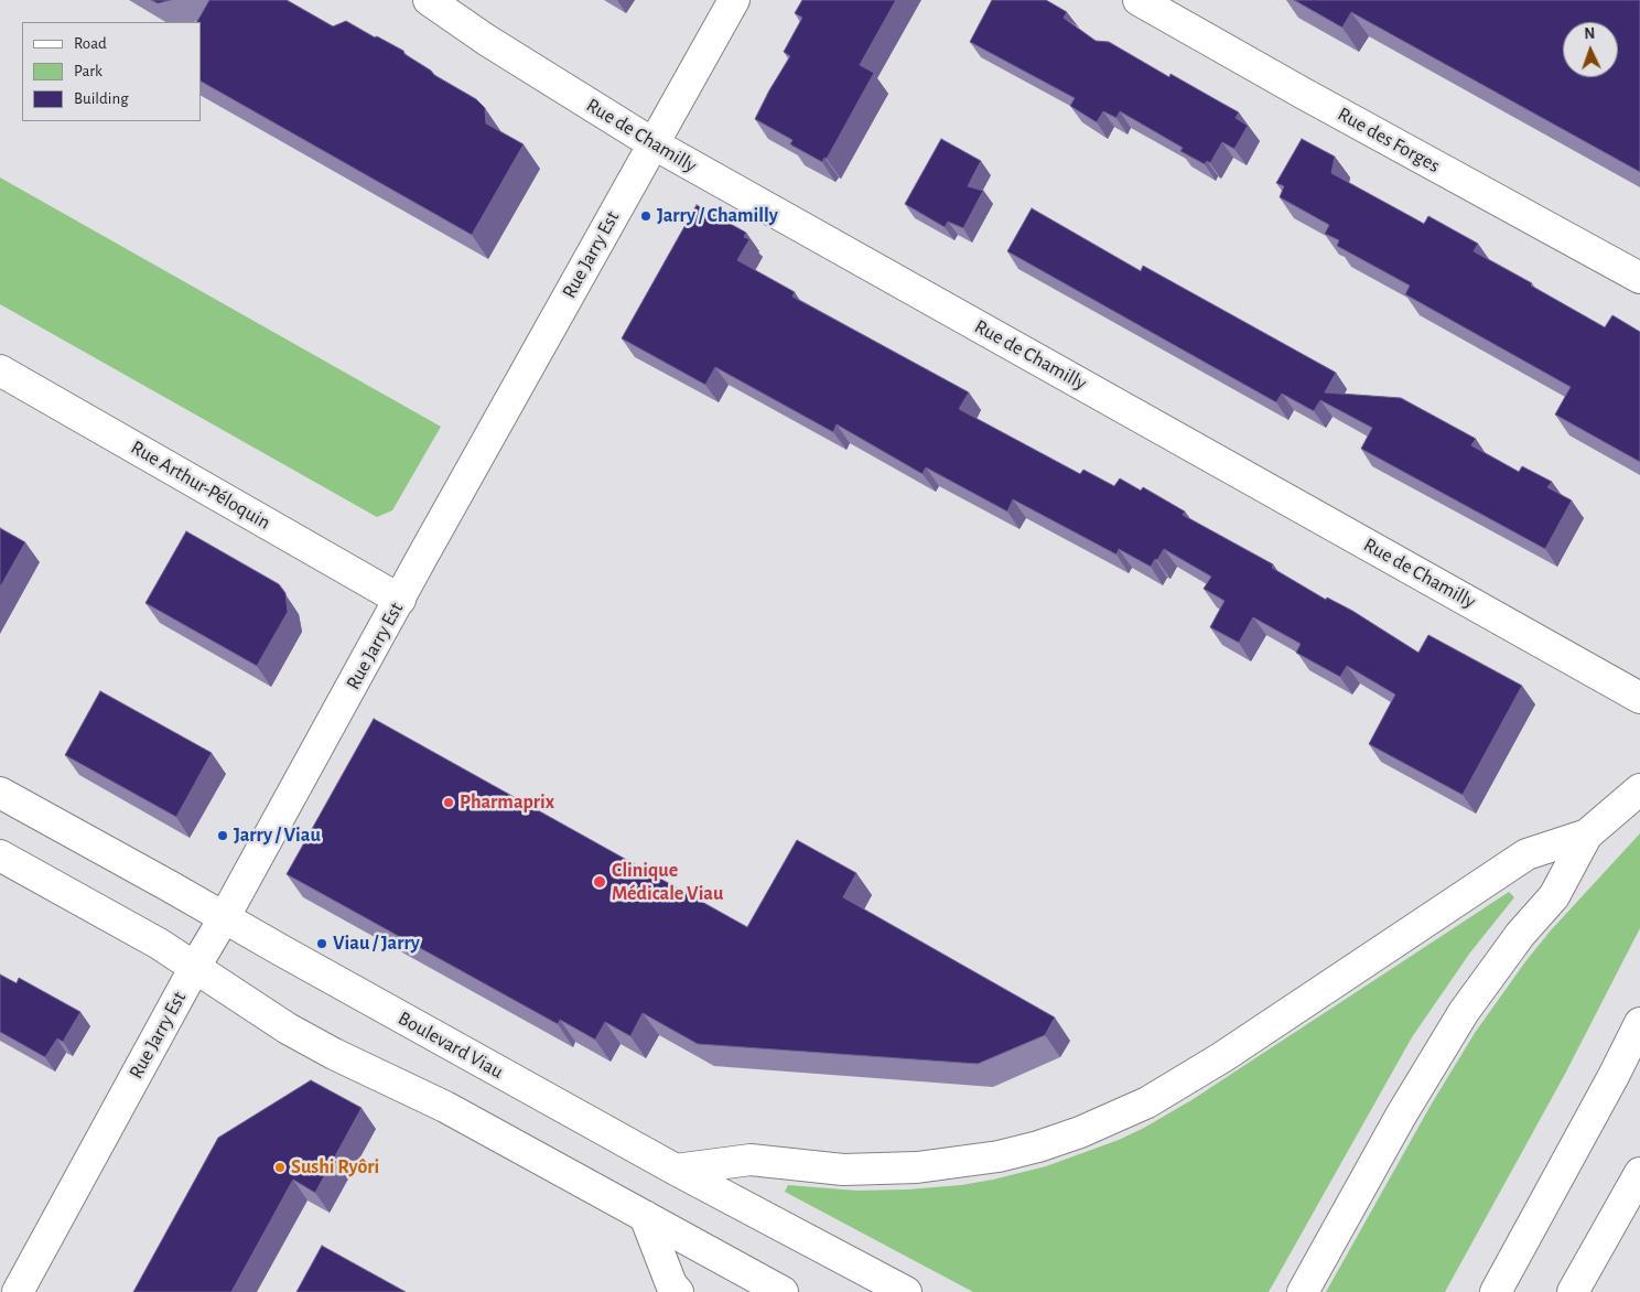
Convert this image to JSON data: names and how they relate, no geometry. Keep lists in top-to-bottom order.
{
  "streets": {
    "main road": [
      "Rue de Chamilly",
      "Rue des Forges",
      "Rue Jarry Est",
      "Rue Arthur-Péloquin",
      "Boulevard Viau"
    ]
  },
  "crossings": [
    ["Rue de Chamilly", "Rue Jarry Est"],
    ["Rue Jarry Est", "Rue Arthur-Péloquin"],
    ["Rue Jarry Est", "Boulevard Viau"]
  ],
  "places": [
    "Jarry / Chamilly",
    "Pharmaprix",
    "Jarry / Viau",
    "Clinique Médicale Viau",
    "Viau / Jarry",
    "Sushi Ryôri"
  ],
  "legend": ["Road", "Park", "Building"],
  "north": "top"
}
